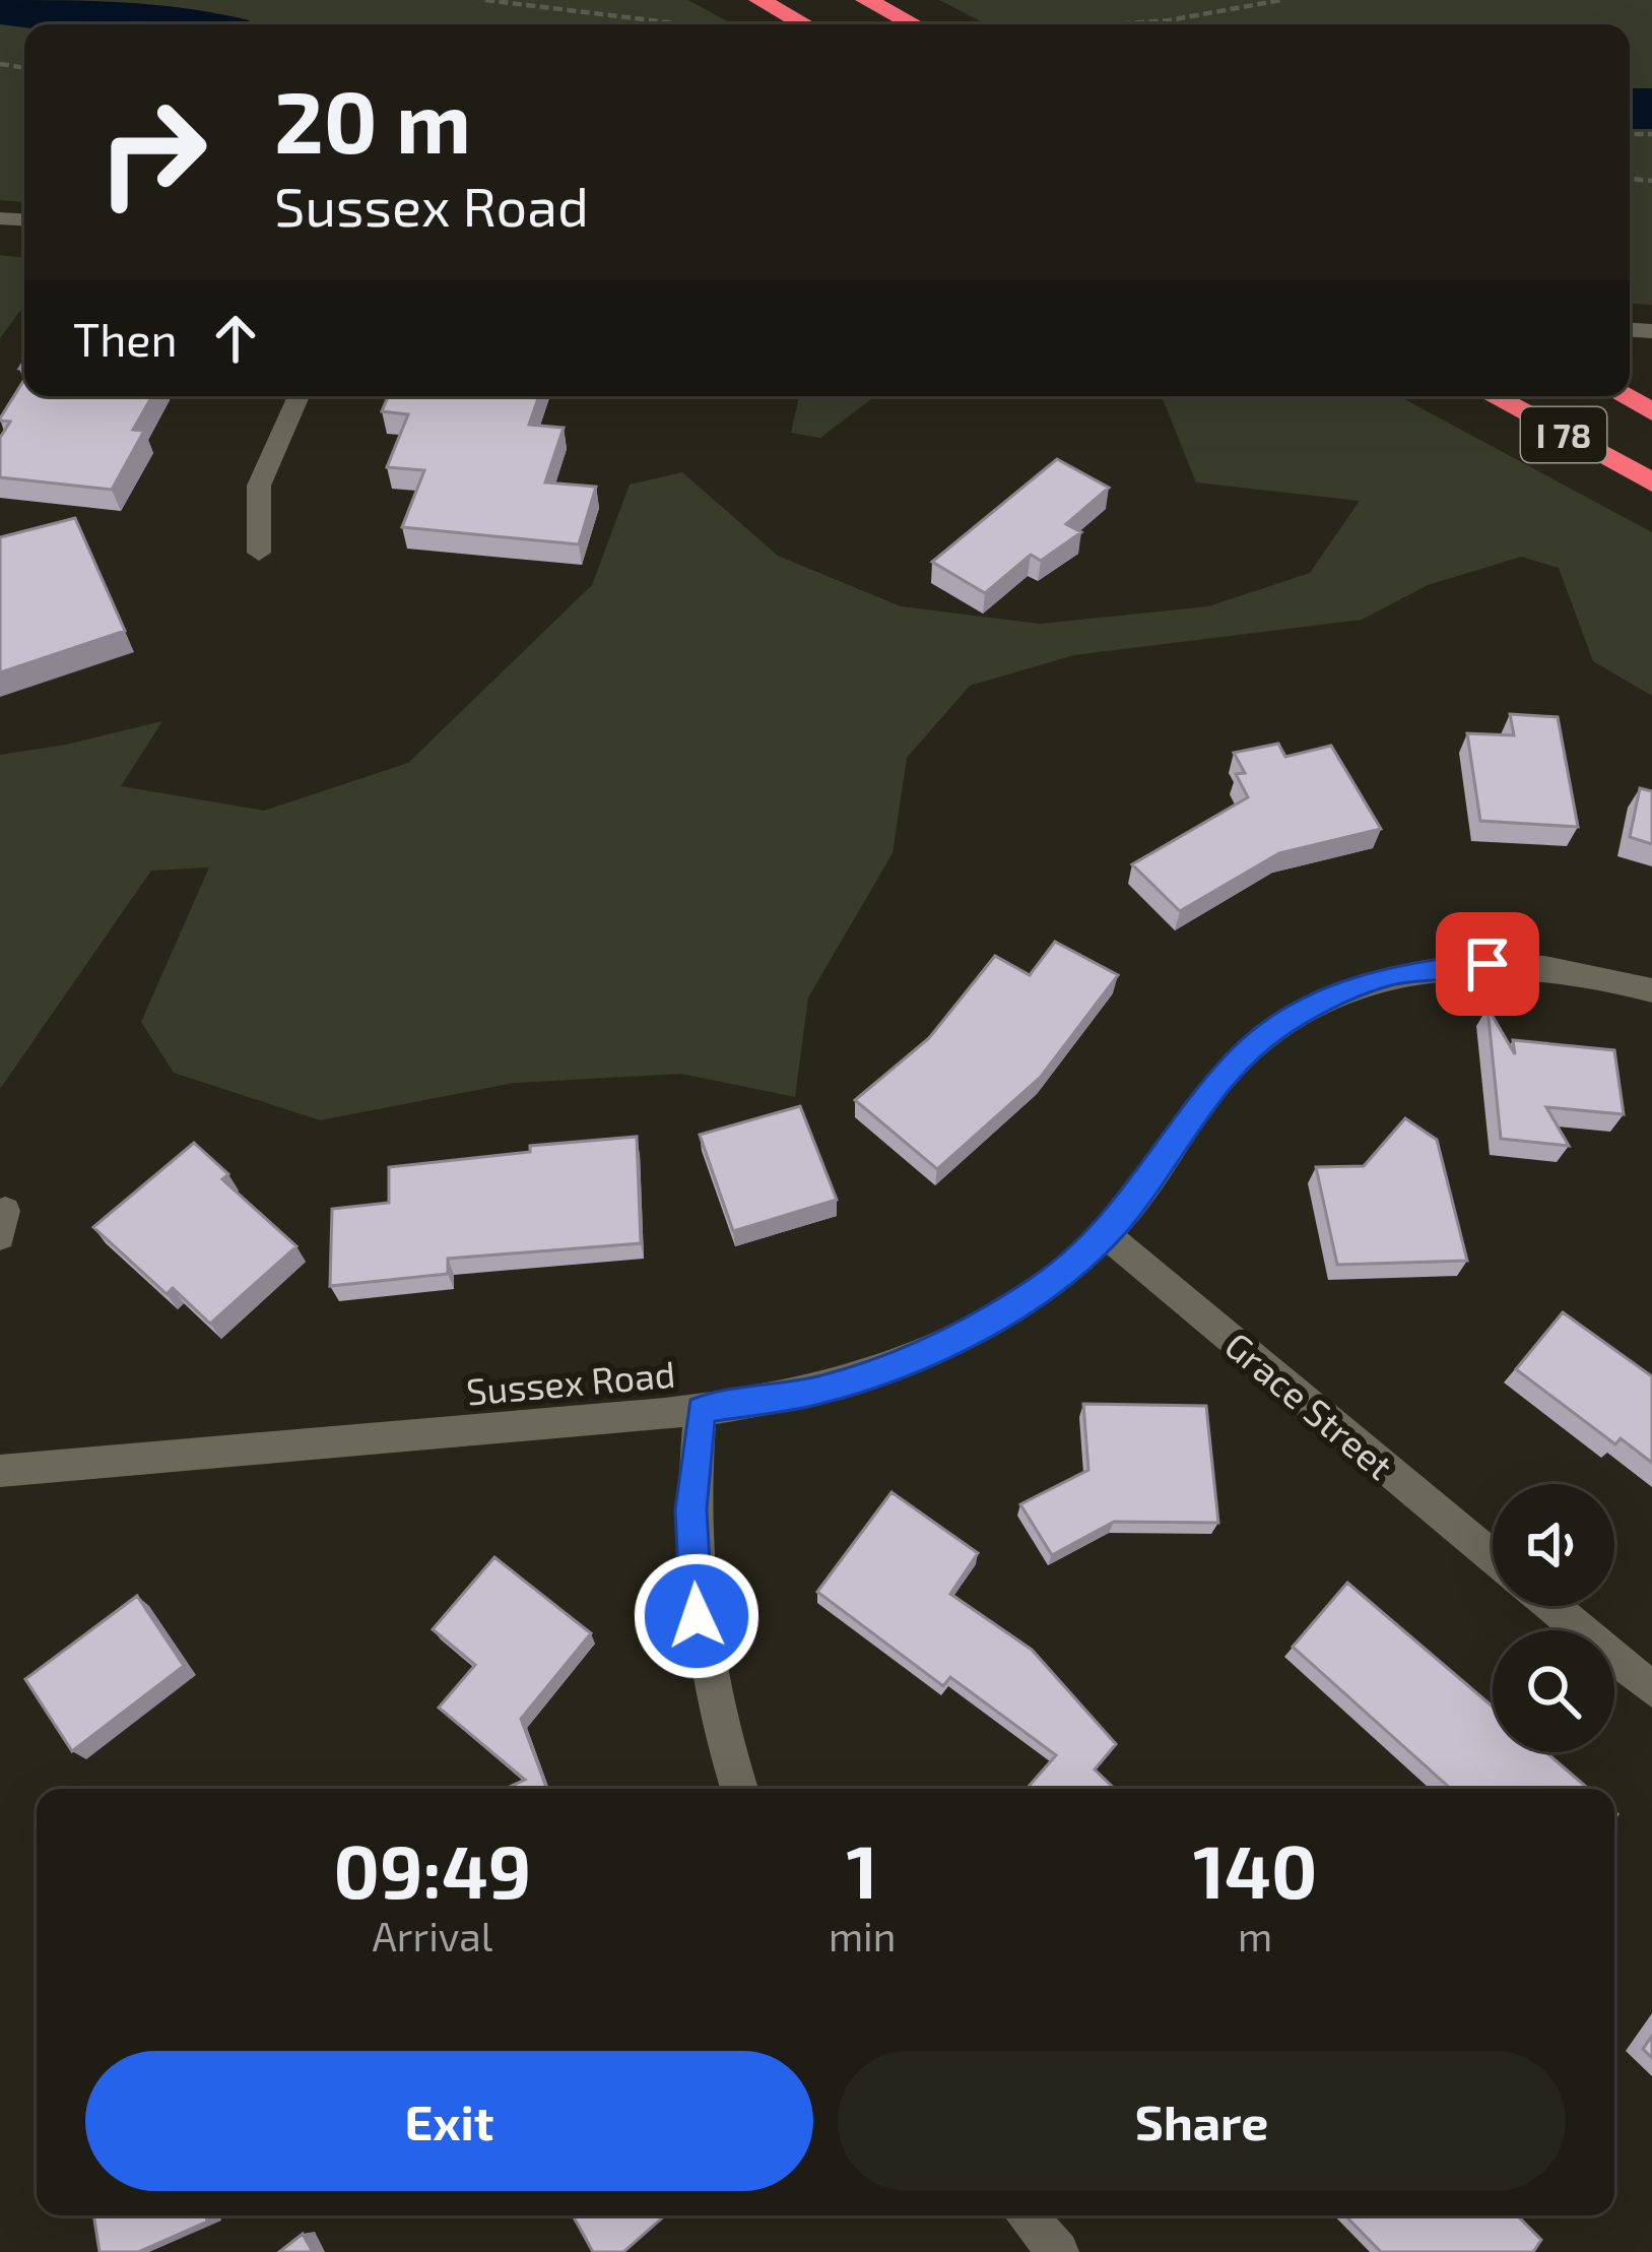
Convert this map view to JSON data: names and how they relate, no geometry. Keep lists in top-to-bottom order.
{
  "streets": {
    "highway": ["I 78"],
    "street": ["Sussex Road", "Grace Street"]
  },
  "crossings": [
    ["Sussex Road", "Grace Street"]
  ],
  "page": {
    "turn": ["20 m", "Sussex Road"],
    "then": "Then",
    "eta": [
      "09:49",
      "Arrival",
      "1",
      "min",
      "140",
      "m"
    ],
    "buttons": ["Exit", "Share"]
  }
}
